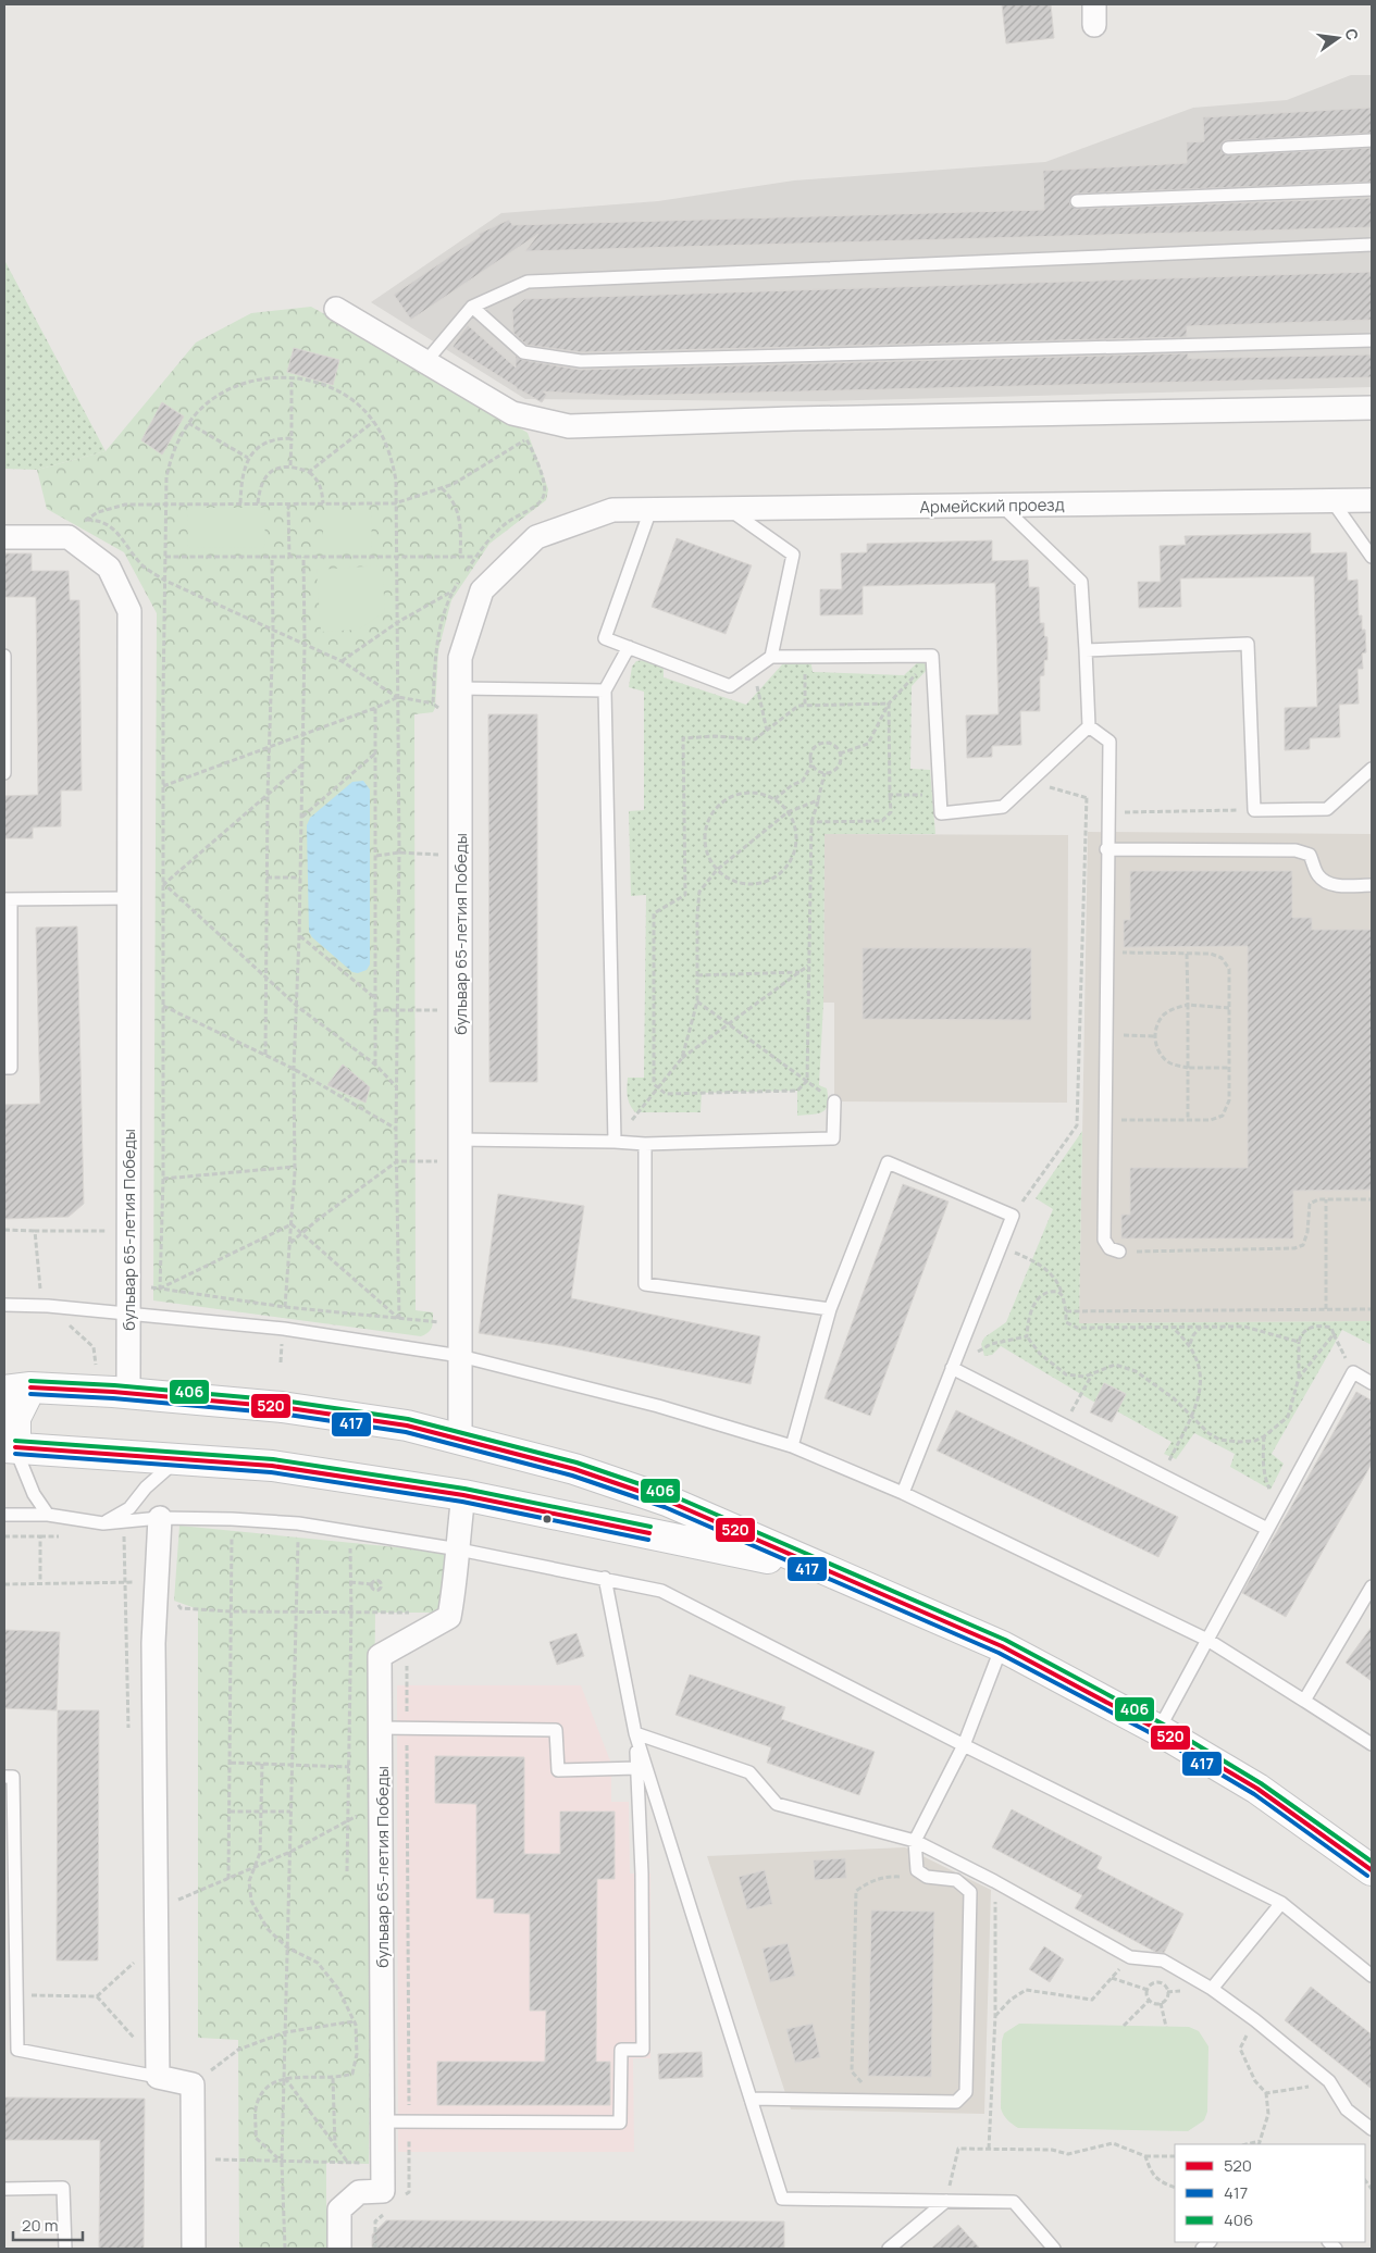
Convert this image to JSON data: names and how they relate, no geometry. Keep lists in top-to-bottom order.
{
  "streets": {
    "street": ["Армейский проезд", "бульвар 65-летия Победы"]
  },
  "crossings": [
    ["Армейский проезд", "бульвар 65-летия Победы"]
  ],
  "lines": ["transit line 406", "transit line 520", "transit line 417"],
  "legend": ["520", "417", "406"],
  "scale_bar": "20 m",
  "north": "right"
}
